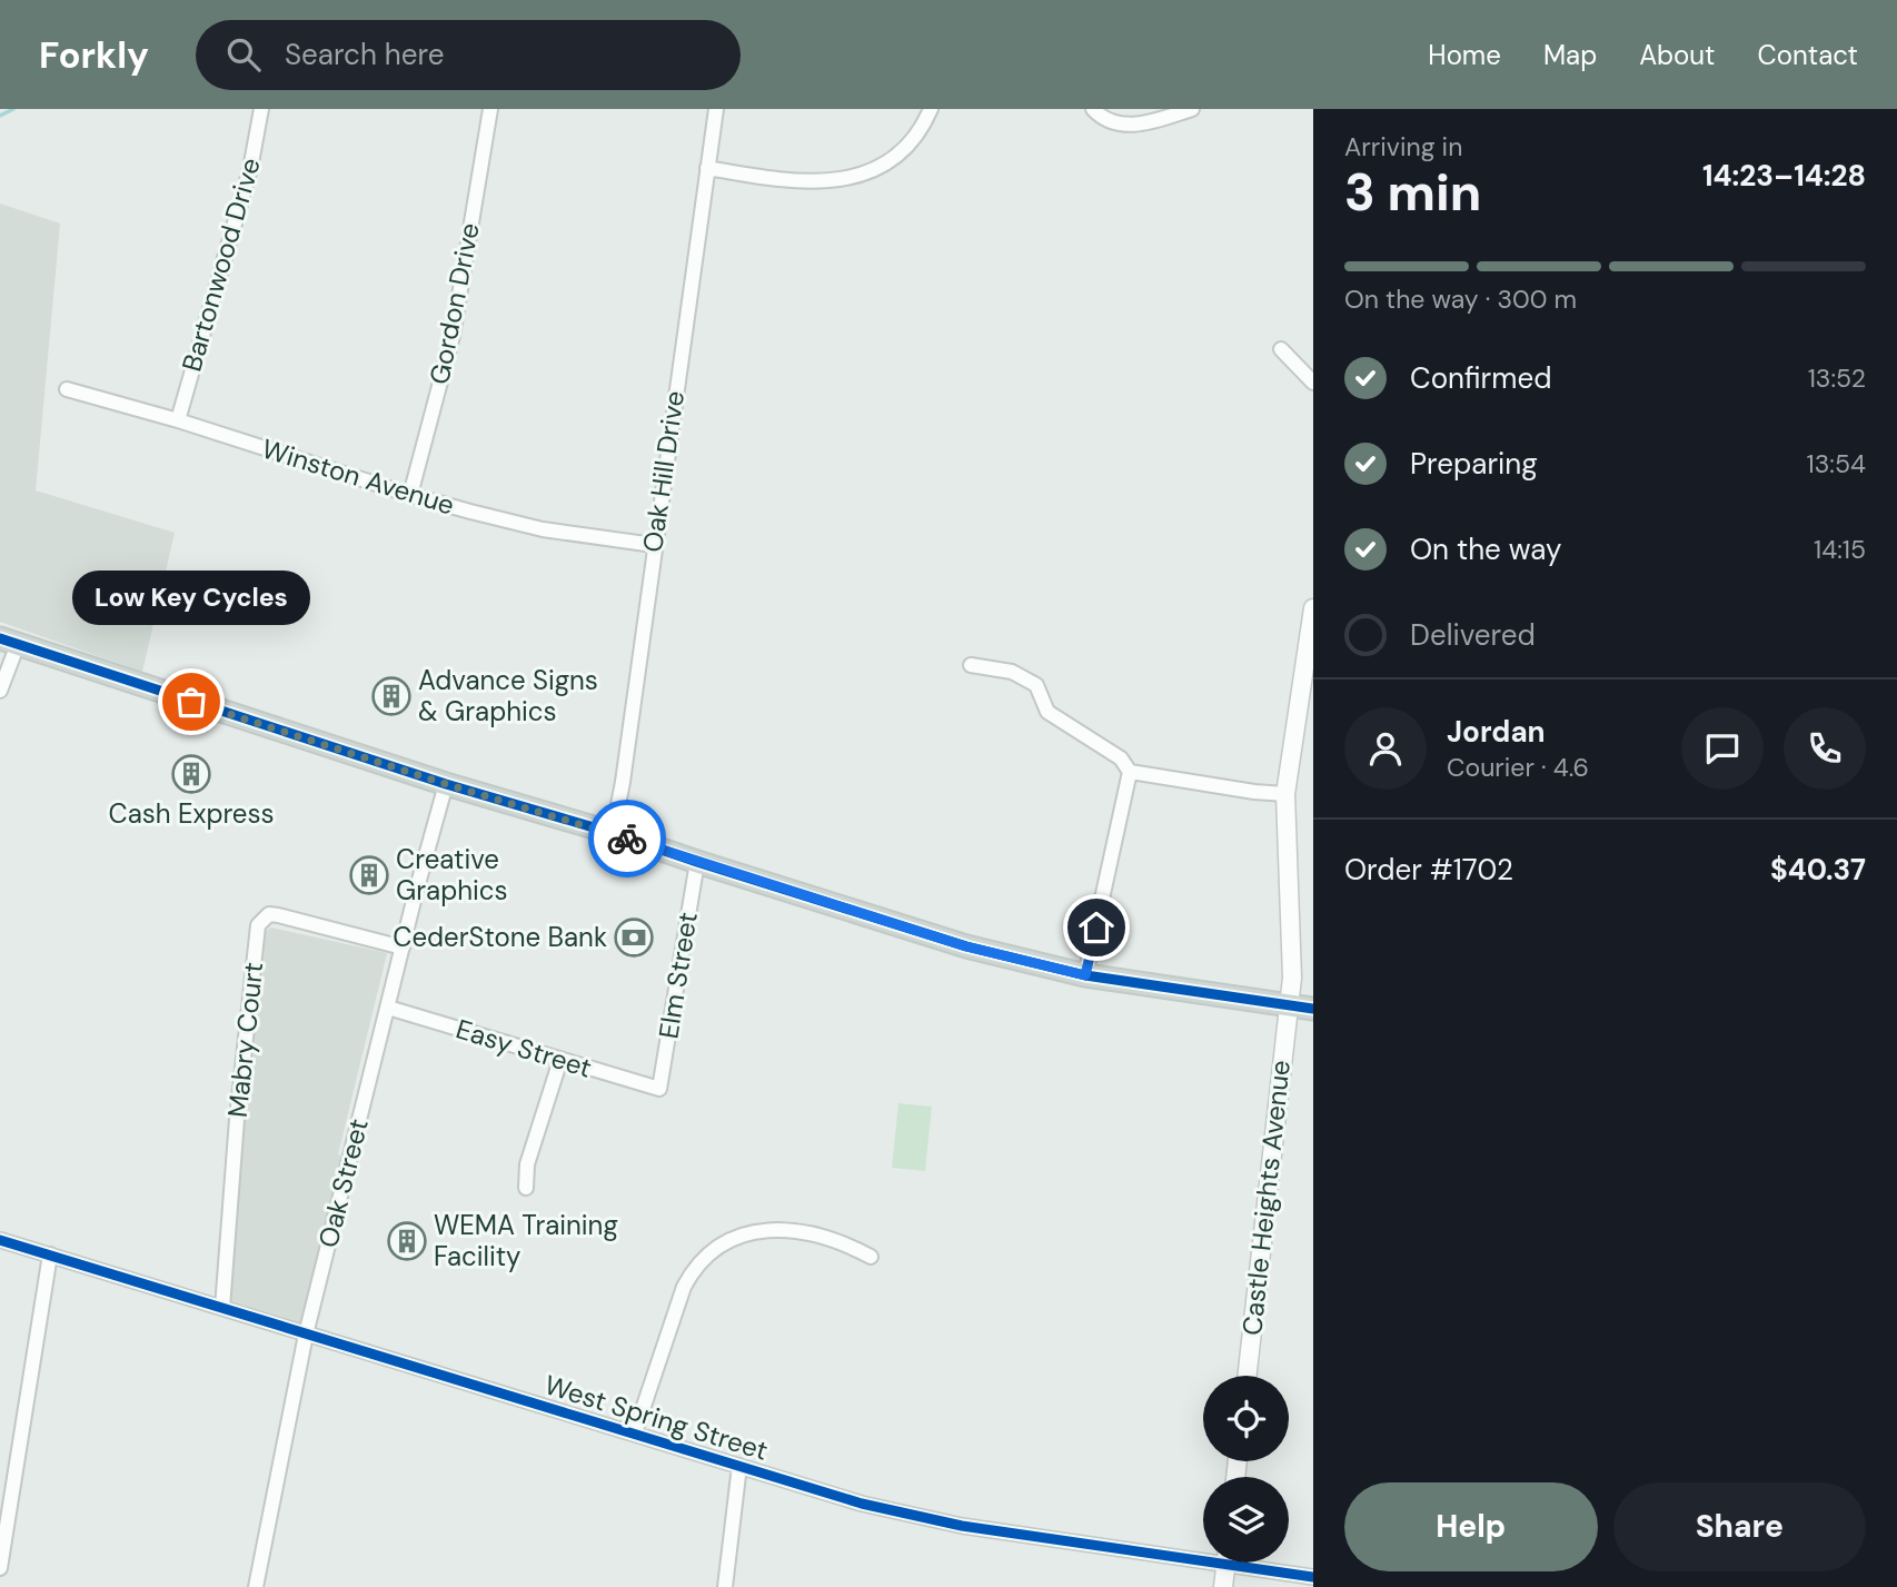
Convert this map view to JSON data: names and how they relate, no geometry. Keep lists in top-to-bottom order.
{
  "streets": {
    "street": [
      "Bartonwood Drive",
      "Gordon Drive",
      "Oak Hill Drive",
      "Winston Avenue",
      "Elm Street",
      "Mabry Court",
      "Easy Street",
      "Oak Street",
      "Castle Heights Avenue",
      "West Spring Street"
    ]
  },
  "crossings": [
    ["Bartonwood Drive", "Winston Avenue"],
    ["Gordon Drive", "Winston Avenue"],
    ["Oak Hill Drive", "Winston Avenue"],
    ["Elm Street", "Easy Street"],
    ["Mabry Court", "Oak Street"],
    ["Mabry Court", "West Spring Street"],
    ["Easy Street", "Oak Street"],
    ["Oak Street", "West Spring Street"]
  ],
  "places": {
    "building": [
      "Advance Signs & Graphics",
      "Cash Express",
      "Creative Graphics",
      "WEMA Training Facility"
    ],
    "other": ["Low Key Cycles"],
    "bank": ["CederStone Bank"]
  },
  "page": {
    "header": "Forkly",
    "search": "Search here",
    "nav": [
      "Home",
      "Map",
      "About",
      "Contact"
    ],
    "heading": ["3 min", "Arriving in", "14:23–14:28"],
    "panel": [
      "Jordan",
      "Courier · 4.6",
      "Order #1702",
      "$40.37"
    ],
    "bar": "On the way · 300 m",
    "list": [
      ["Confirmed", "13:52"],
      ["Preparing", "13:54"],
      ["On the way", "14:15"],
      "Delivered"
    ],
    "bubble": "Low Key Cycles",
    "buttons": ["Help", "Share"]
  }
}
